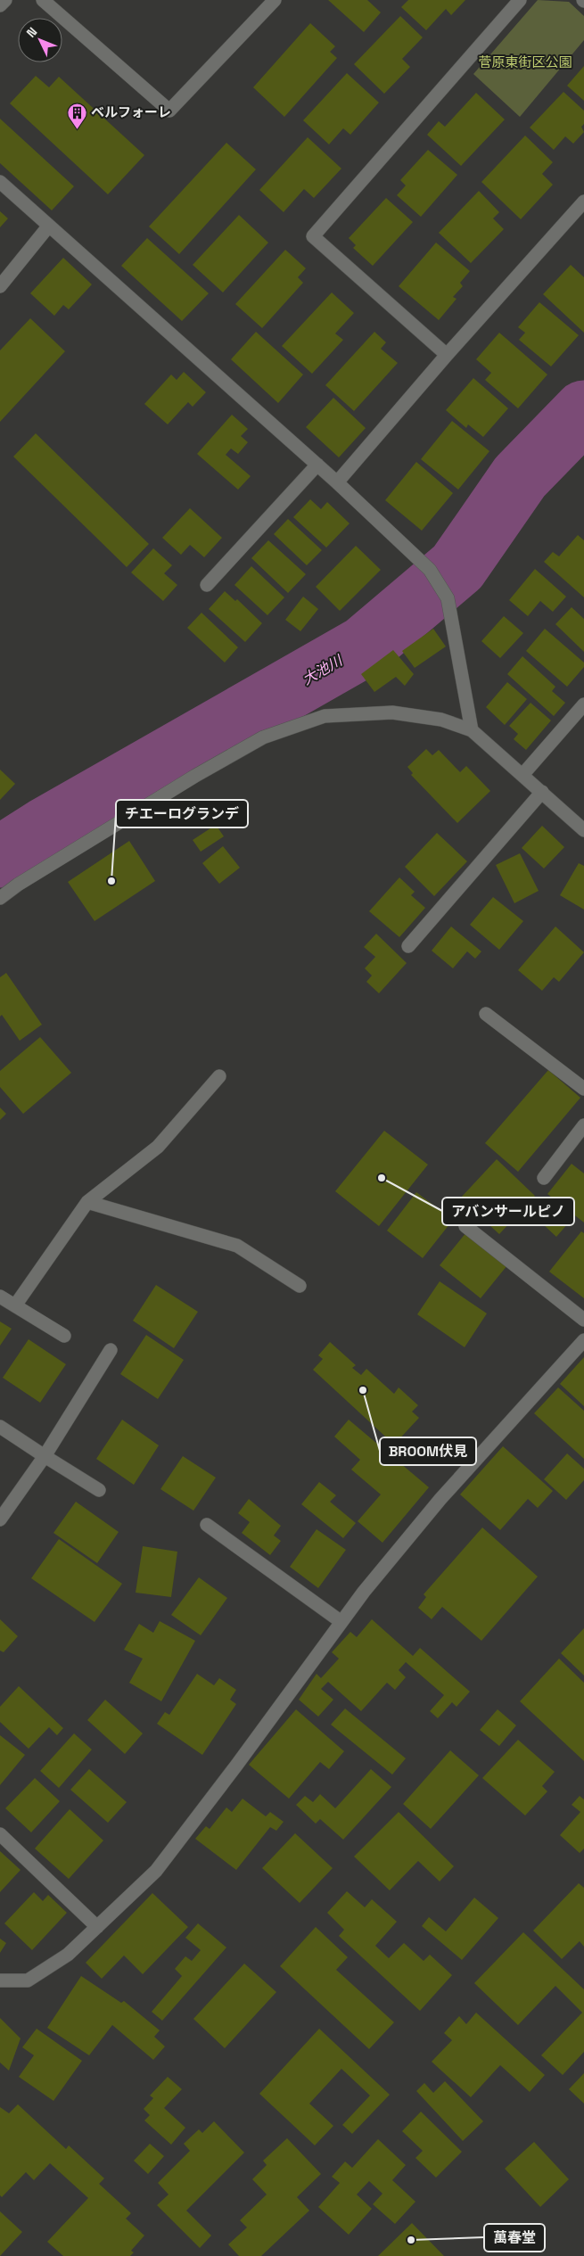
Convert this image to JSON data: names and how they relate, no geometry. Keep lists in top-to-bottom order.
{
  "water": ["大池川"],
  "parks": ["菅原東街区公園"],
  "places": {
    "building": ["ベルフォーレ"],
    "other": [
      "チエーログランデ",
      "アバンサールピノ",
      "BROOM伏見",
      "萬春堂"
    ]
  },
  "north": "top left"
}
